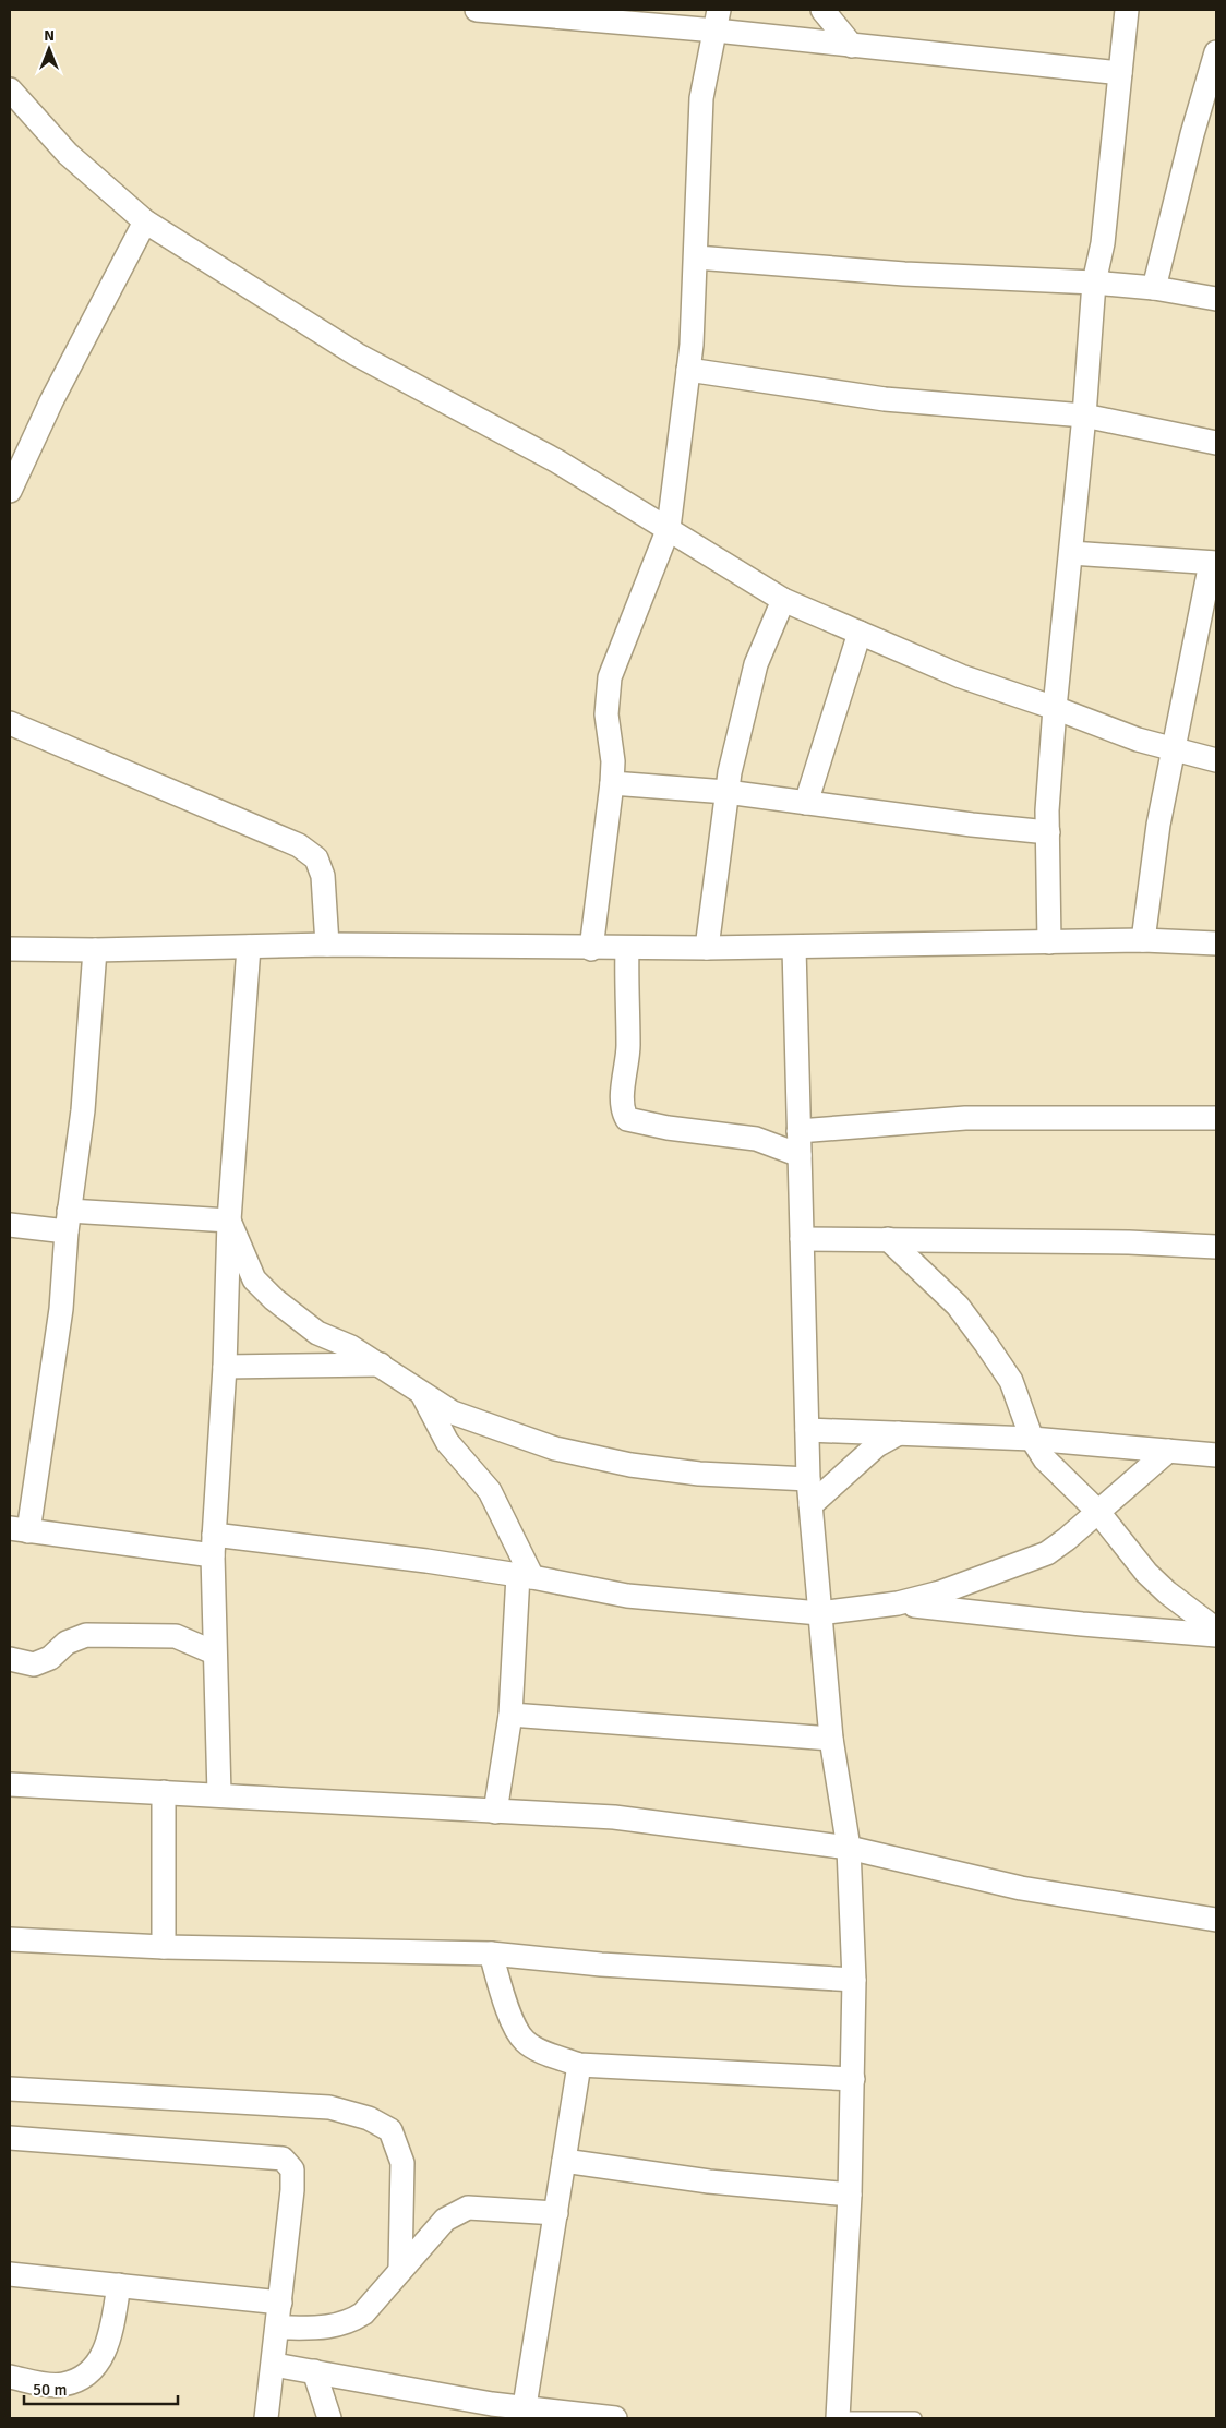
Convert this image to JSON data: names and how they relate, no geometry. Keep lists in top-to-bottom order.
{
  "scale_bar": "50 m",
  "north": "top"
}
